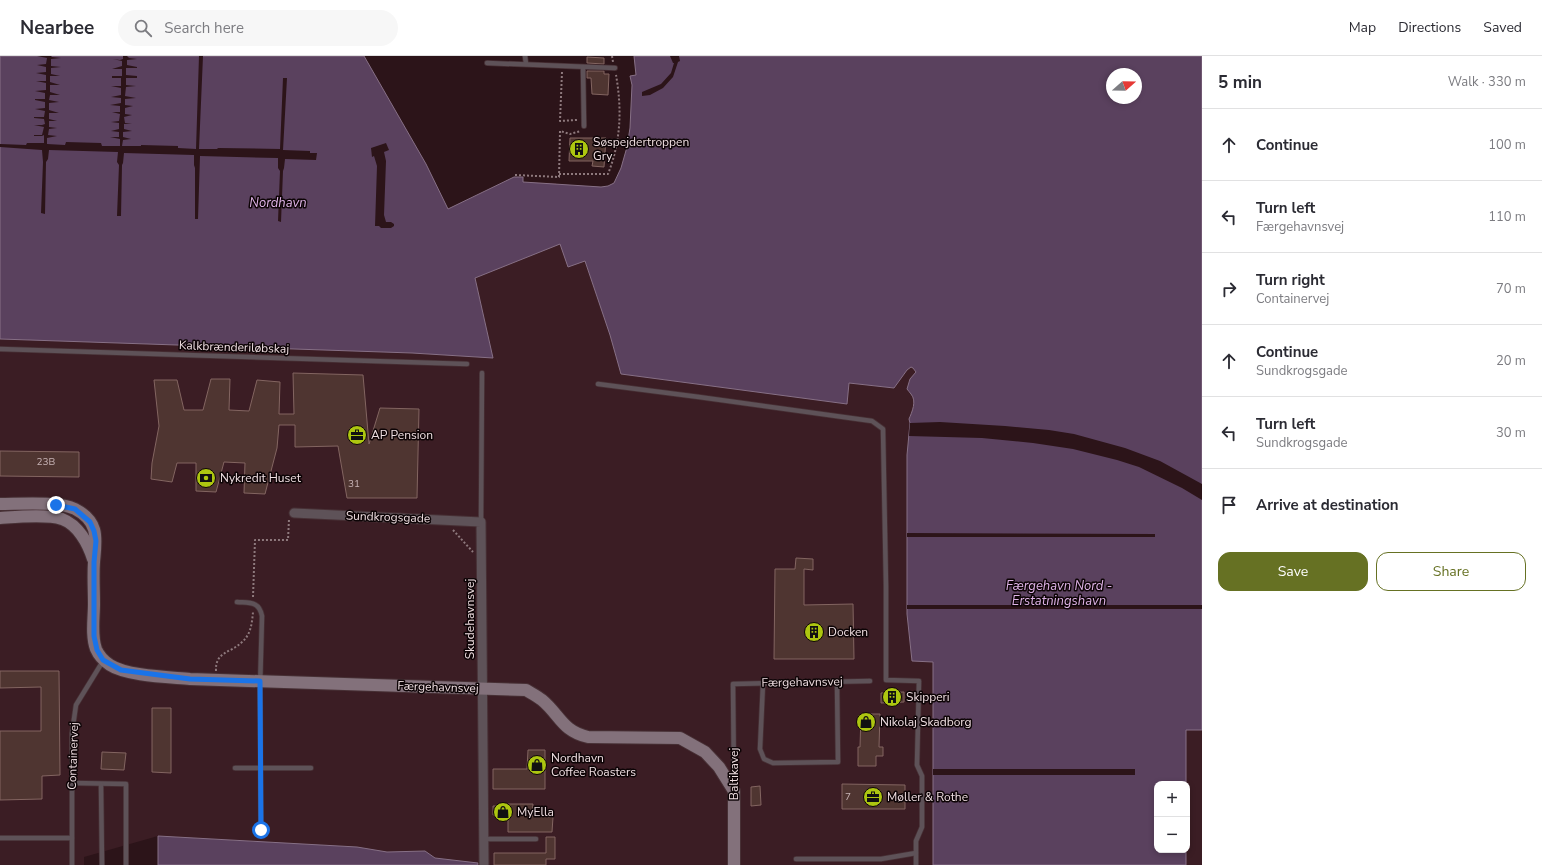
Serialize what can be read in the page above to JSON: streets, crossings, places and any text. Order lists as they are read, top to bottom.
{
  "streets": {
    "street": [
      "Sundkrogsgade",
      "Skudehavnsvej",
      "Færgehavnsvej",
      "Baltikavej"
    ],
    "lane": ["Kalkbrænderiløbskaj", "Containervej"]
  },
  "crossings": [
    ["Sundkrogsgade", "Skudehavnsvej"],
    ["Skudehavnsvej", "Færgehavnsvej"],
    ["Færgehavnsvej", "Containervej"],
    ["Færgehavnsvej", "Baltikavej"]
  ],
  "water": ["Nordhavn", "Færgehavn Nord - Erstatningshavn"],
  "places": {
    "building": ["Søspejdertroppen Gry", "Docken", "Skipperi"],
    "office": ["AP Pension", "Møller & Rothe"],
    "bank": ["Nykredit Huset"],
    "shop": ["Nikolaj Skadborg", "Nordhavn Coffee Roasters", "MyElla"]
  },
  "house_numbers": ["23B", "31", "7"],
  "north": "right",
  "page": {
    "header": "Nearbee",
    "search": "Search here",
    "nav": ["Map", "Directions", "Saved"],
    "heading": ["5 min", "Walk · 330 m"],
    "list": [
      ["Continue", "100 m"],
      ["Turn left", "Færgehavnsvej", "110 m"],
      ["Turn right", "Containervej", "70 m"],
      ["Continue", "Sundkrogsgade", "20 m"],
      ["Turn left", "Sundkrogsgade", "30 m"],
      "Arrive at destination"
    ],
    "buttons": ["Save", "Share"],
    "map_buttons": ["+", "−"]
  }
}
